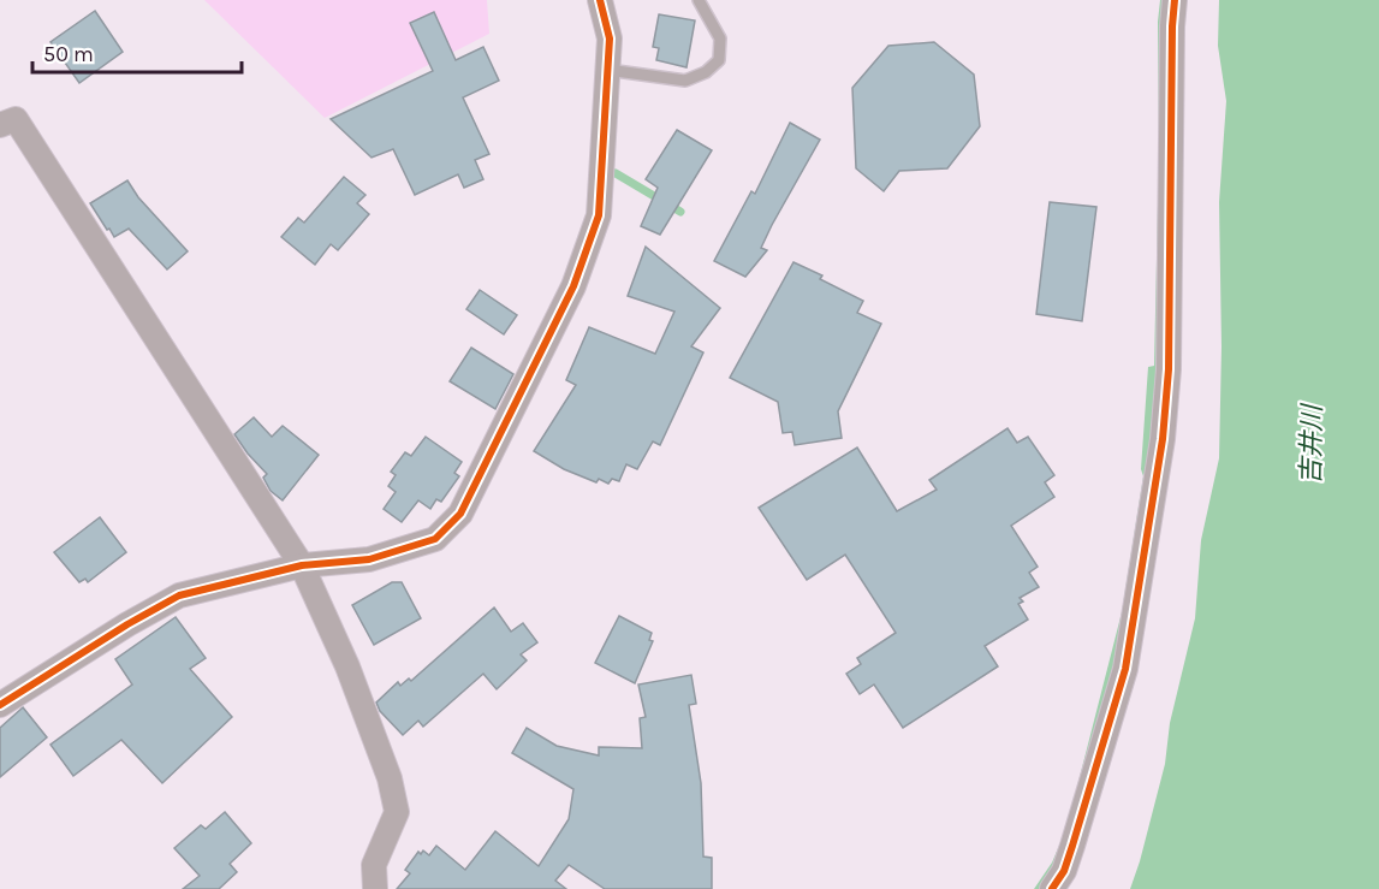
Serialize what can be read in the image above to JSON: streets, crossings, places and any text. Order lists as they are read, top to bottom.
{
  "water": ["吉井川"],
  "scale_bar": "50 m"
}
